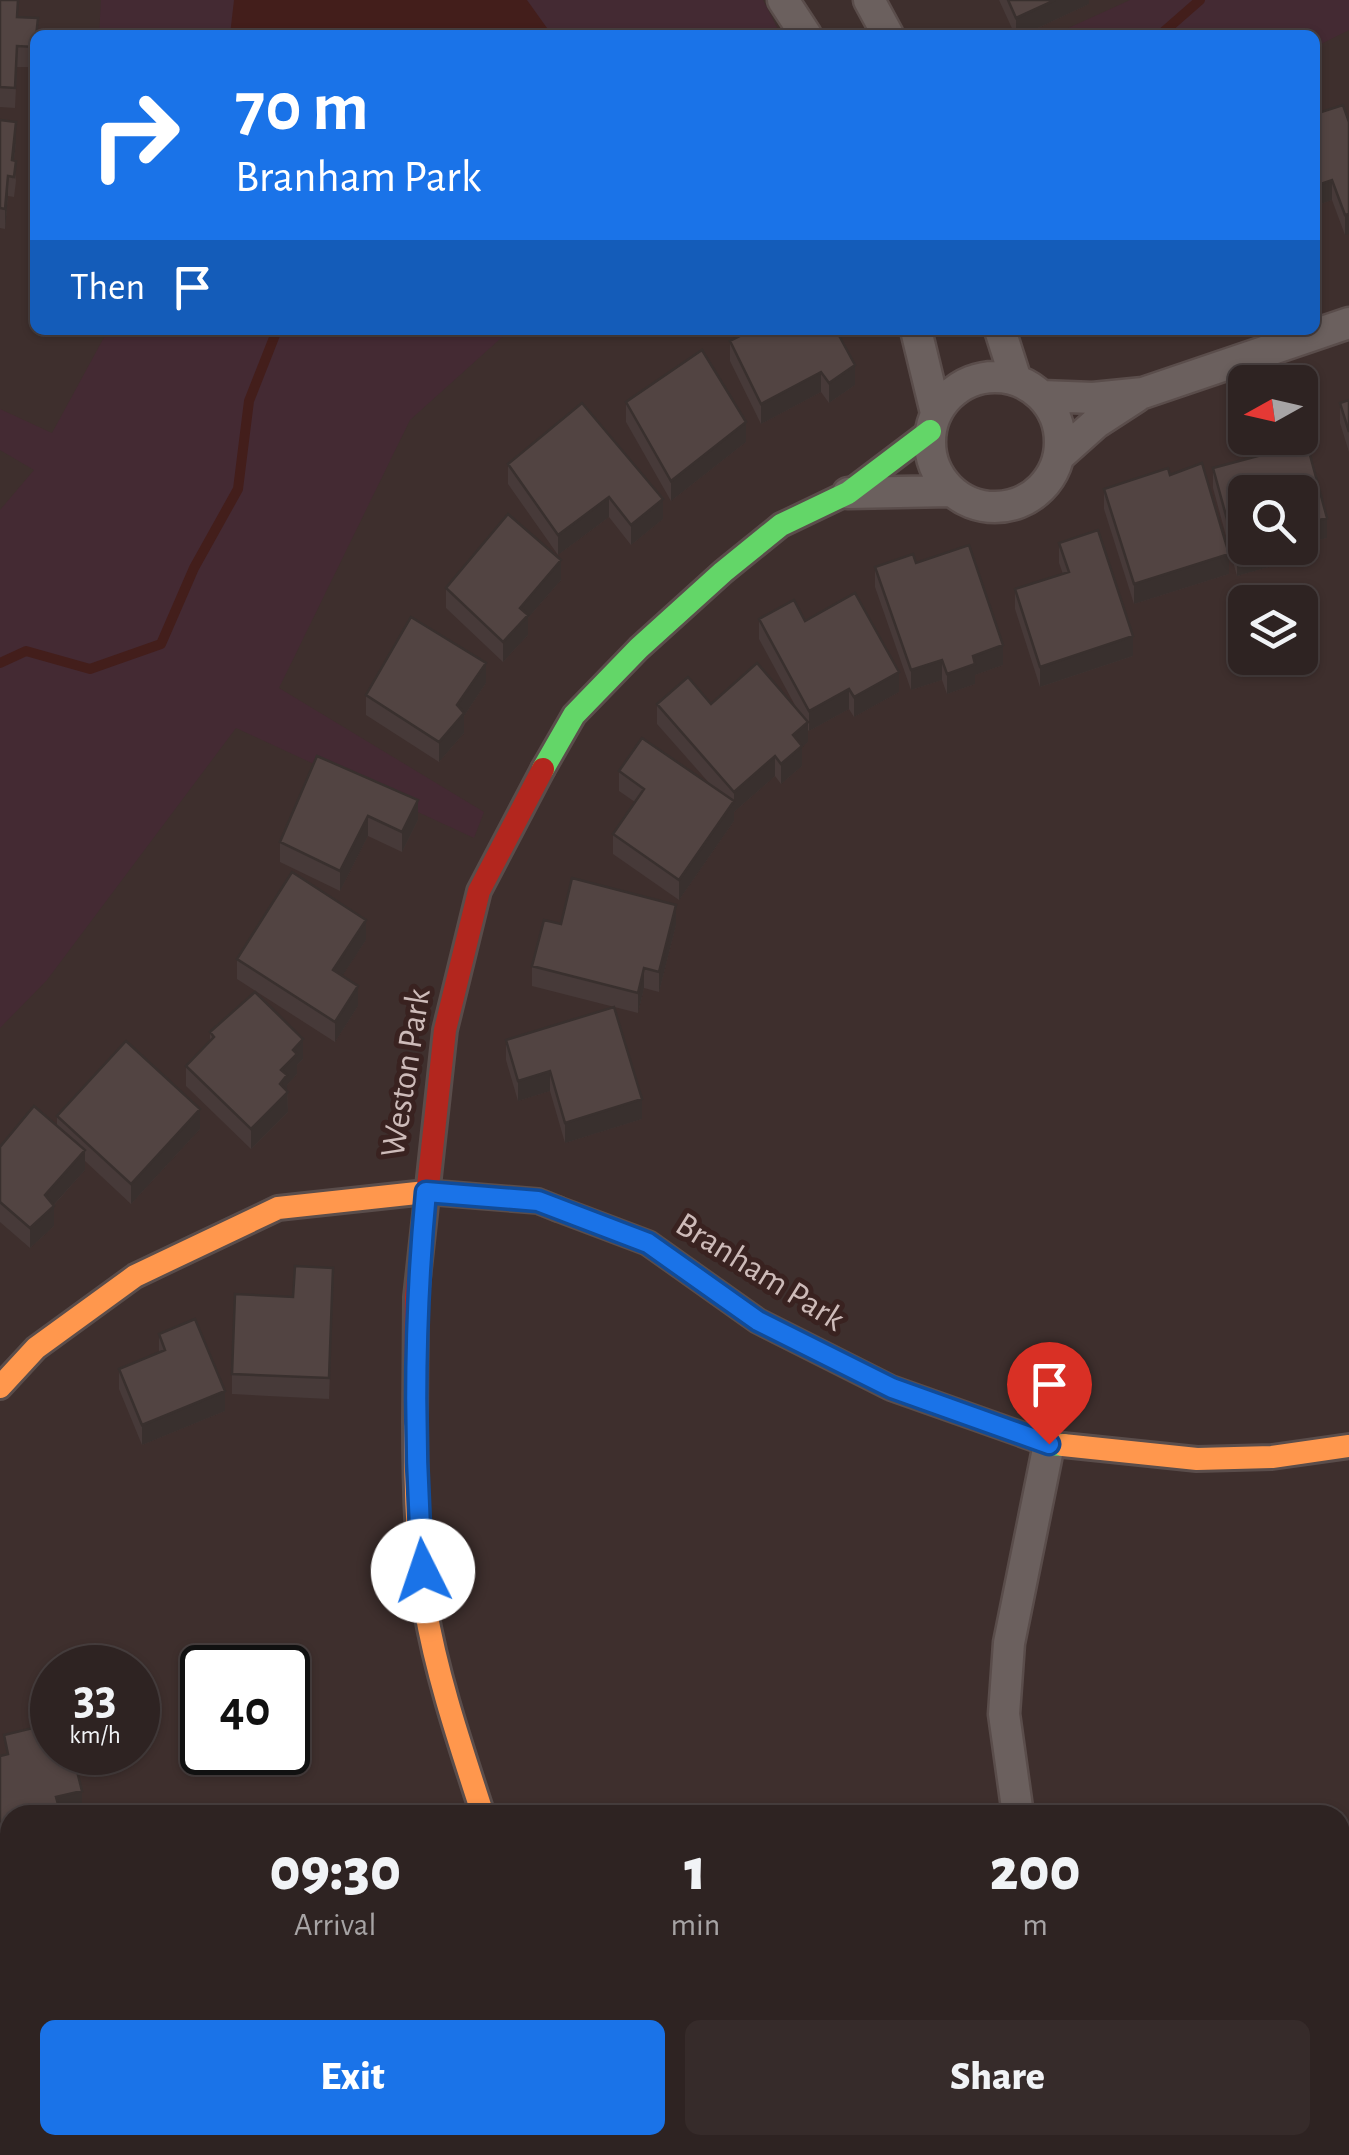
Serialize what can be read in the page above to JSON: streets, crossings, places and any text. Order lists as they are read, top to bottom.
{
  "streets": {
    "street": ["Weston Park", "Branham Park"]
  },
  "crossings": [
    ["Weston Park", "Branham Park"]
  ],
  "north": "left",
  "page": {
    "turn": ["70 m", "Branham Park"],
    "then": "Then",
    "speed": "33 km/h",
    "limit": "40",
    "eta": [
      "09:30",
      "Arrival",
      "1",
      "min",
      "200",
      "m"
    ],
    "buttons": ["Exit", "Share"]
  }
}
